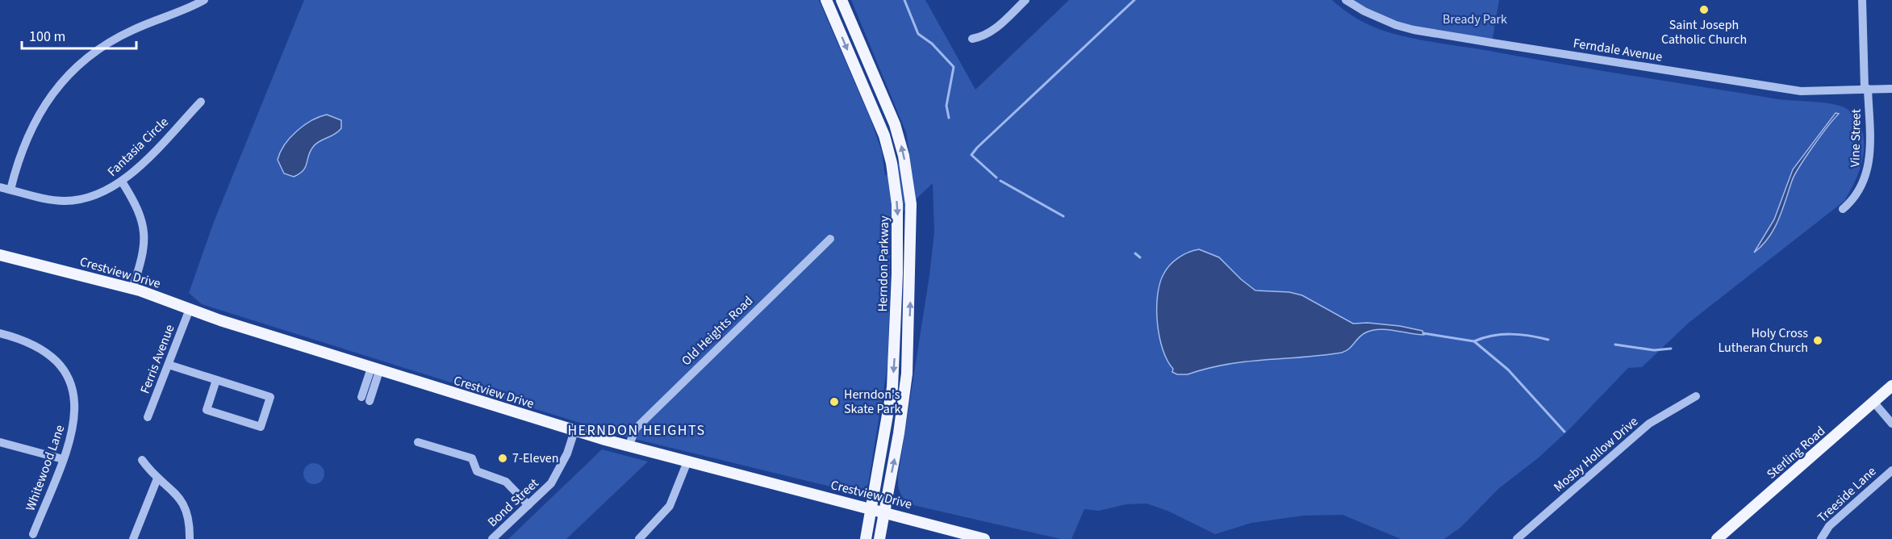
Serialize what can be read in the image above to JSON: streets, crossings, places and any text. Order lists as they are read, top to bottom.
{
  "streets": {
    "main road": ["Herndon Parkway", "Crestview Drive", "Sterling Road"],
    "street": [
      "Ferndale Avenue",
      "Vine Street",
      "Fantasia Circle",
      "Old Heights Road",
      "Ferris Avenue",
      "Mosby Hollow Drive",
      "Whitewood Lane",
      "Treeside Lane",
      "Bond Street"
    ]
  },
  "crossings": [
    ["Ferndale Avenue", "Vine Street"],
    ["Herndon Parkway", "Crestview Drive"],
    ["Crestview Drive", "Old Heights Road"],
    ["Crestview Drive", "Ferris Avenue"],
    ["Crestview Drive", "Bond Street"]
  ],
  "districts": ["HERNDON HEIGHTS"],
  "parks": ["Bready Park"],
  "places": [
    "Saint Joseph Catholic Church",
    "Holy Cross Lutheran Church",
    "Herndon's Skate Park",
    "7-Eleven"
  ],
  "scale_bar": "100 m"
}
